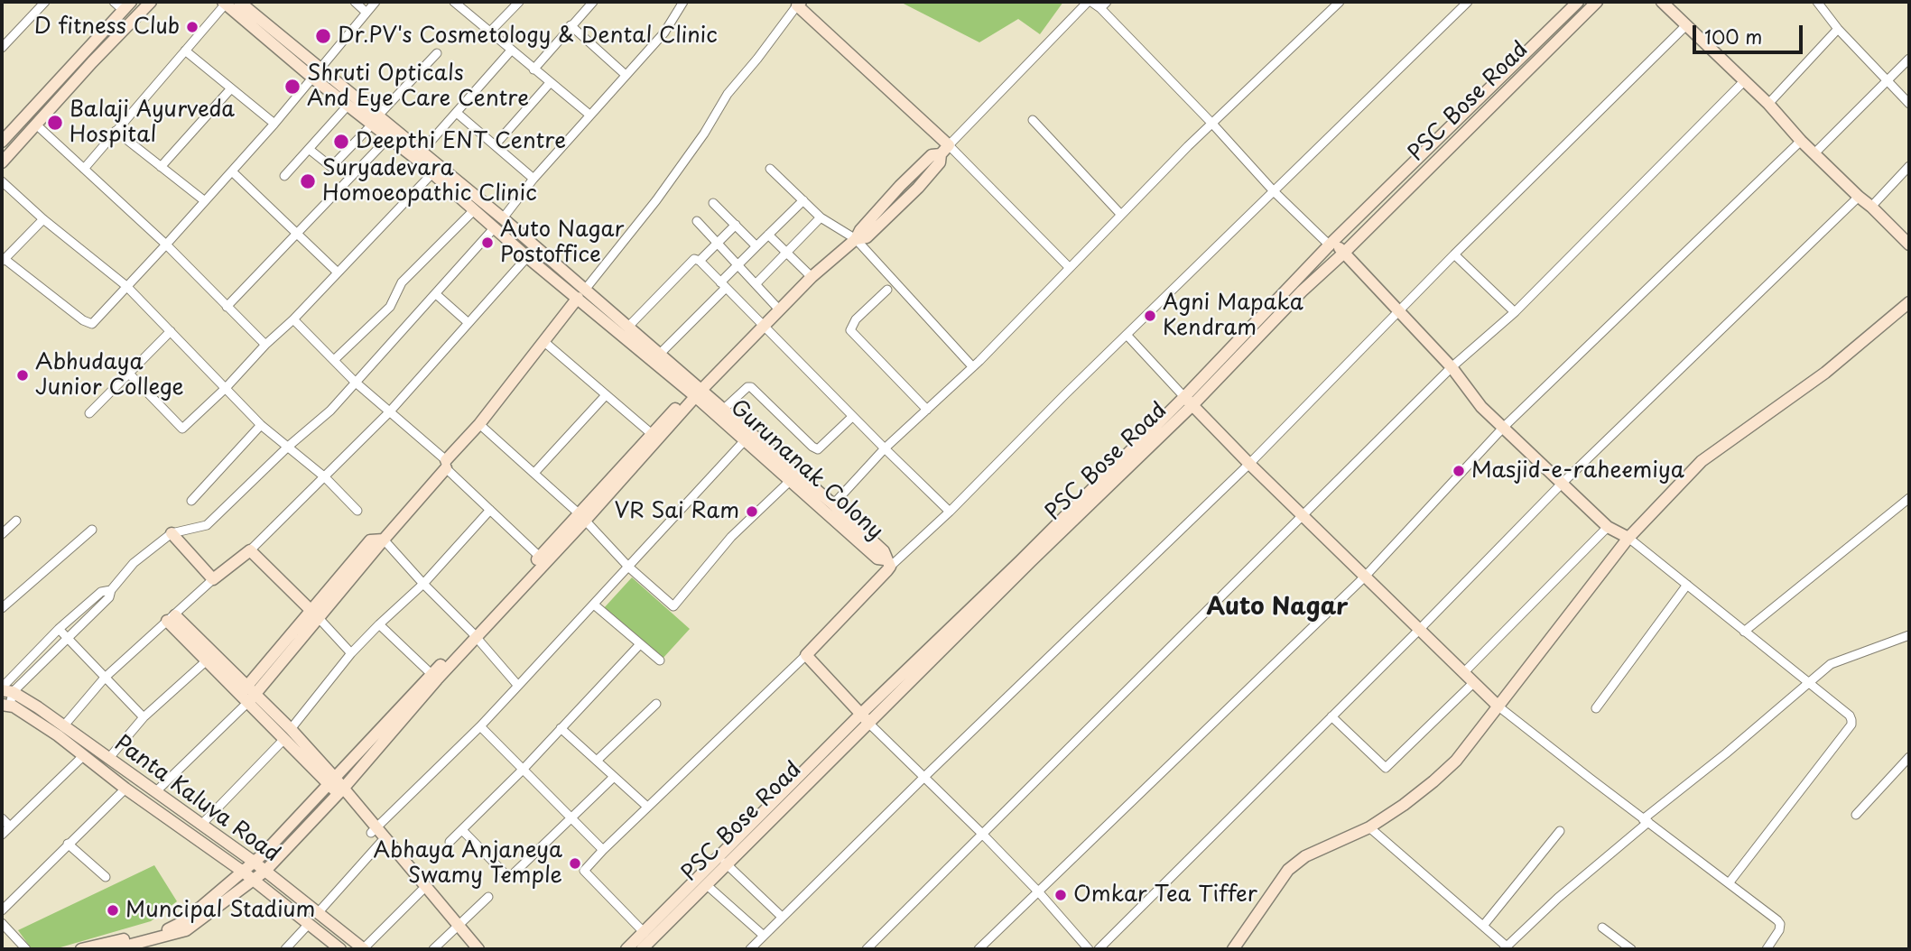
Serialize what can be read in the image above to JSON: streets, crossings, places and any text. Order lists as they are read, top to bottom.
{
  "streets": {
    "street": ["PSC Bose Road", "Gurunanak Colony", "Panta Kaluva Road"]
  },
  "districts": ["Auto Nagar"],
  "places": [
    "D fitness Club",
    "Dr.PV's Cosmetology & Dental Clinic",
    "Shruti Opticals And Eye Care Centre",
    "Balaji Ayurveda Hospital",
    "Deepthi ENT Centre",
    "Suryadevara Homoeopathic Clinic",
    "Auto Nagar Postoffice",
    "Agni Mapaka Kendram",
    "Abhudaya Junior College",
    "Masjid-e-raheemiya",
    "VR Sai Ram",
    "Abhaya Anjaneya Swamy Temple",
    "Omkar Tea Tiffer",
    "Muncipal Stadium"
  ],
  "scale_bar": "100 m"
}
